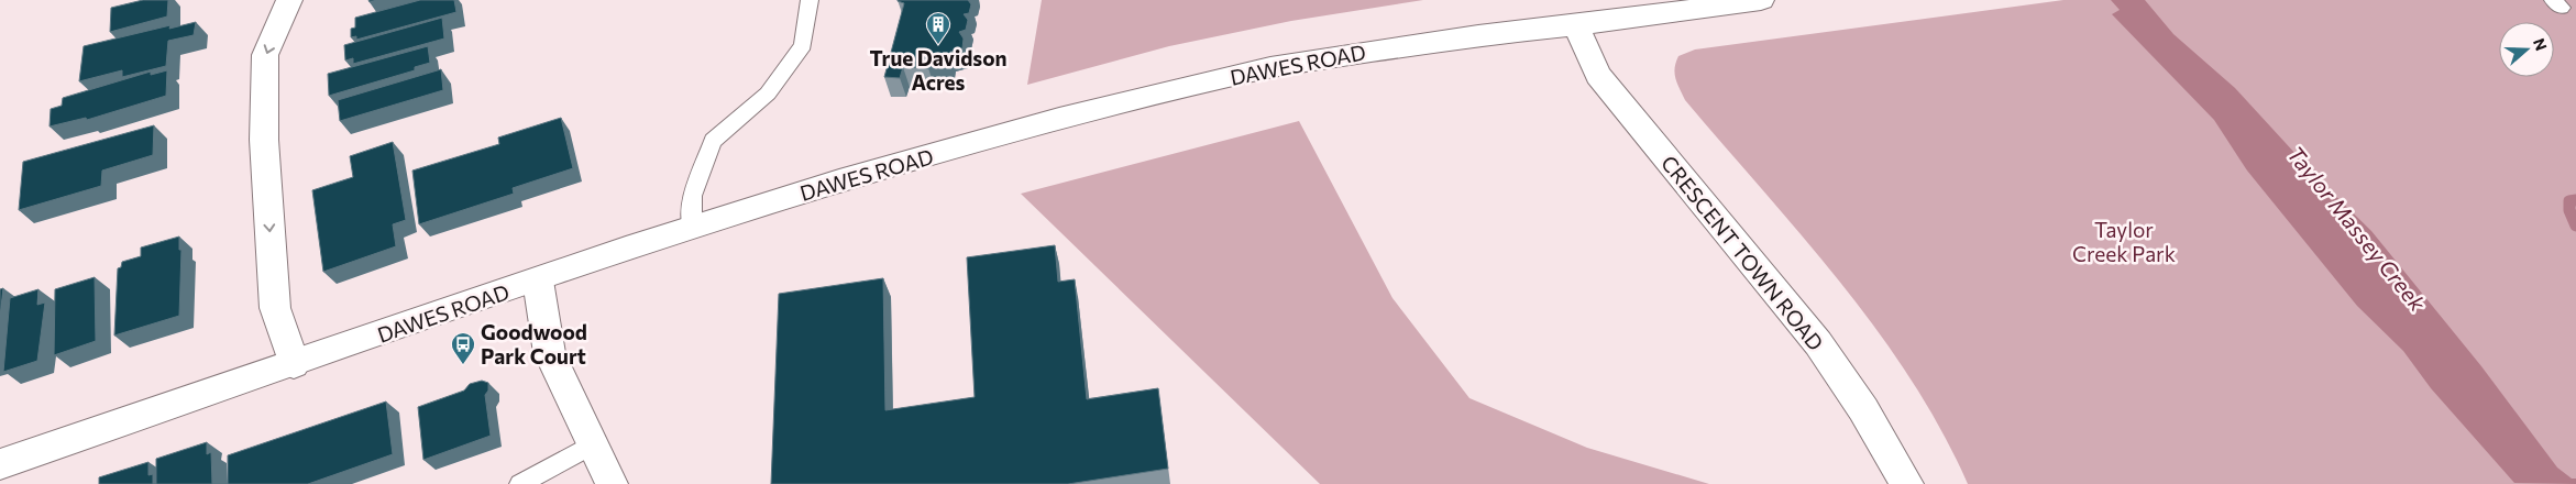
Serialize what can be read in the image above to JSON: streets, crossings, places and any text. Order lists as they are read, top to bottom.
{
  "streets": {
    "street": ["DAWES ROAD", "CRESCENT TOWN ROAD"]
  },
  "crossings": [
    ["DAWES ROAD", "CRESCENT TOWN ROAD"]
  ],
  "water": ["Taylor Massey Creek"],
  "parks": ["Taylor Creek Park"],
  "places": {
    "building": ["True Davidson Acres"],
    "bus stop": ["Goodwood Park Court"]
  },
  "north": "right"
}
